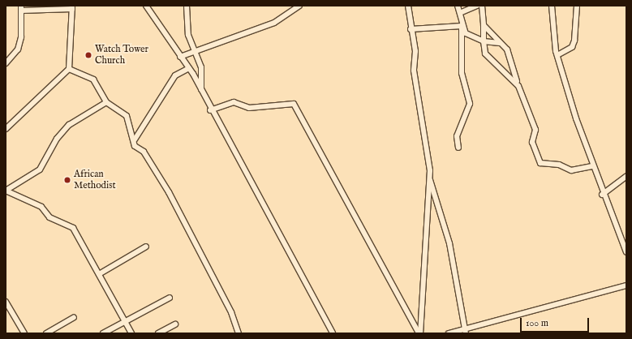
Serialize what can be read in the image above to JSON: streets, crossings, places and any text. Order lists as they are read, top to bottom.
{
  "places": ["Watch Tower Church", "African Methodist"],
  "scale_bar": "100 m"
}
